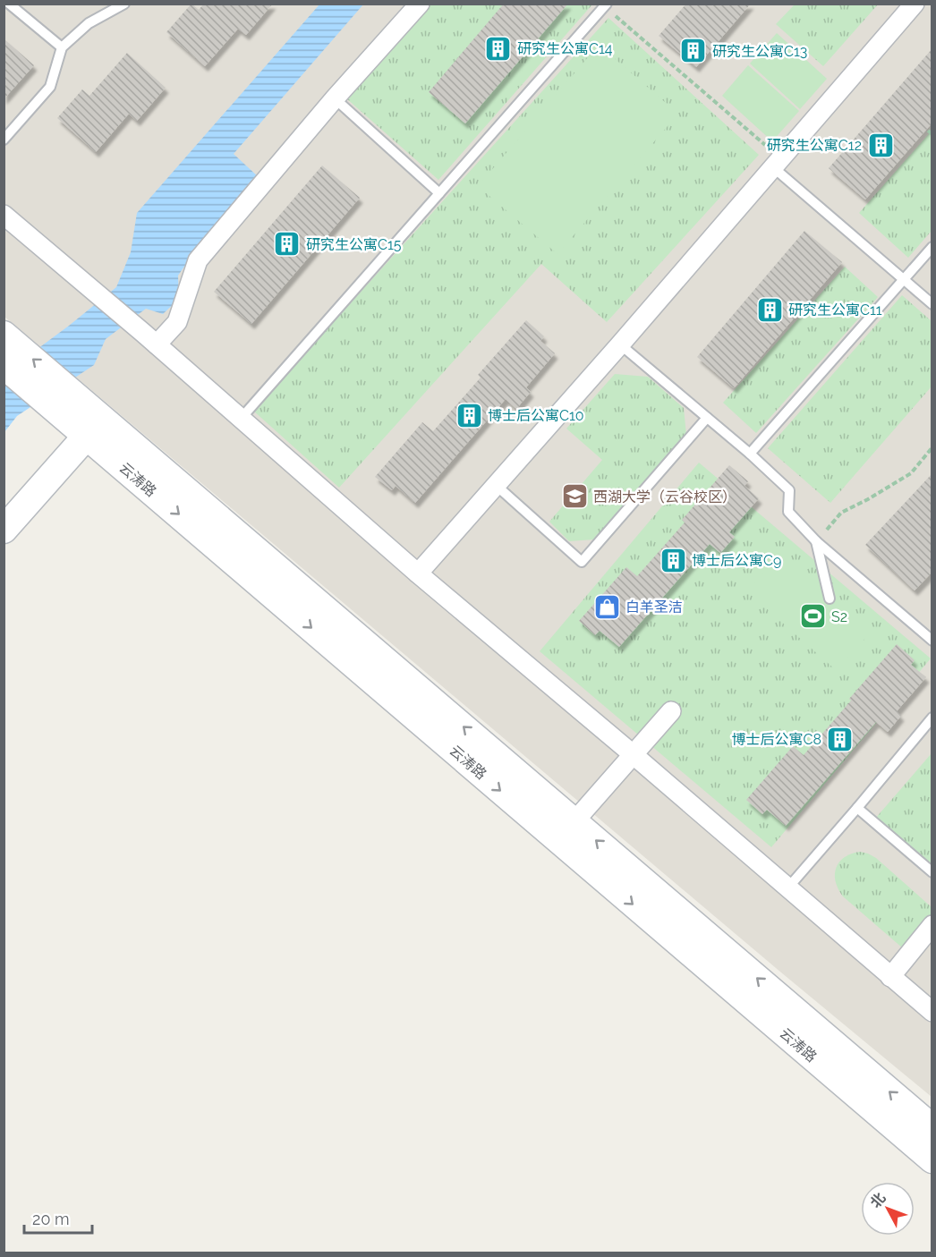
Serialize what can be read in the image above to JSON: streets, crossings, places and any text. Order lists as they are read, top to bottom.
{
  "streets": {
    "street": ["云涛路"]
  },
  "places": {
    "building": [
      "研究生公寓C14",
      "研究生公寓C13",
      "研究生公寓C12",
      "研究生公寓C15",
      "研究生公寓C11",
      "博士后公寓C10",
      "博士后公寓C9",
      "博士后公寓C8"
    ],
    "school or university": ["西湖大学（云谷校区）"],
    "shop": ["白羊圣洁"],
    "sports": ["S2"]
  },
  "scale_bar": "20 m",
  "north": "top left"
}
